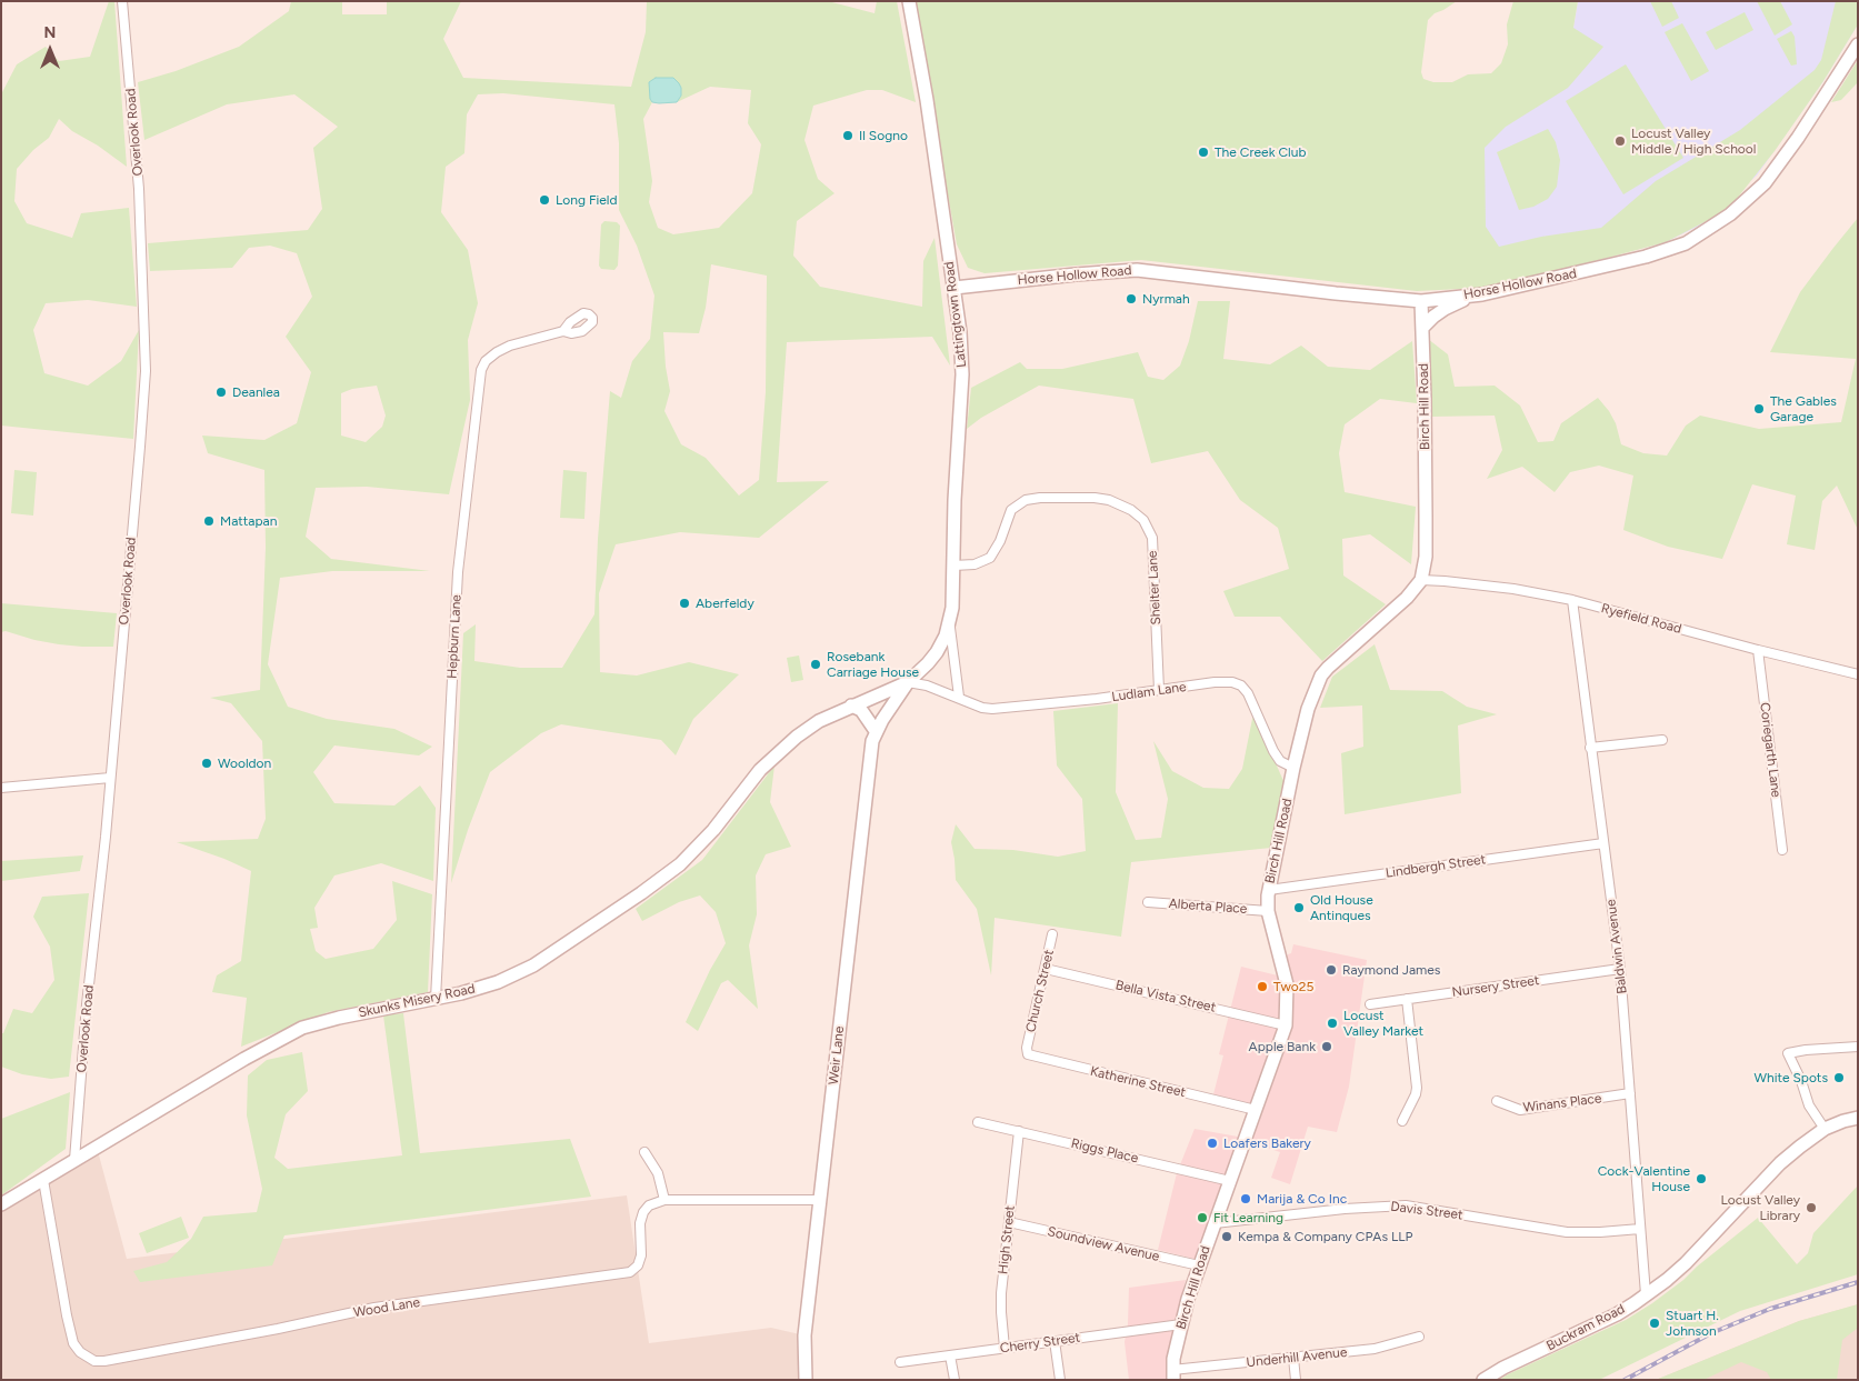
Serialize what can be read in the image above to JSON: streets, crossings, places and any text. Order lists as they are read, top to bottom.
{
  "streets": {
    "main road": [
      "Horse Hollow Road",
      "Lattingtown Road",
      "Birch Hill Road",
      "Skunks Misery Road",
      "Weir Lane",
      "Buckram Road"
    ],
    "street": [
      "Overlook Road",
      "Shelter Lane",
      "Ryefield Road",
      "Hepburn Lane",
      "Ludlam Lane",
      "Coriegarth Lane",
      "Lindbergh Street",
      "Alberta Place",
      "Baldwin Avenue",
      "Nursery Street",
      "Church Street",
      "Bella Vista Street",
      "Katherine Street",
      "Winans Place",
      "Riggs Place",
      "Davis Street",
      "High Street",
      "Soundview Avenue",
      "Wood Lane",
      "Cherry Street",
      "Underhill Avenue"
    ]
  },
  "crossings": [
    ["Overlook Road", "Skunks Misery Road"],
    ["Horse Hollow Road", "Lattingtown Road"],
    ["Horse Hollow Road", "Birch Hill Road"],
    ["Lattingtown Road", "Shelter Lane"],
    ["Lattingtown Road", "Ludlam Lane"],
    ["Lattingtown Road", "Skunks Misery Road"],
    ["Lattingtown Road", "Weir Lane"],
    ["Birch Hill Road", "Ryefield Road"],
    ["Birch Hill Road", "Ludlam Lane"],
    ["Birch Hill Road", "Lindbergh Street"],
    ["Birch Hill Road", "Alberta Place"],
    ["Birch Hill Road", "Bella Vista Street"],
    ["Birch Hill Road", "Katherine Street"],
    ["Birch Hill Road", "Riggs Place"],
    ["Birch Hill Road", "Davis Street"],
    ["Birch Hill Road", "Soundview Avenue"],
    ["Birch Hill Road", "Cherry Street"],
    ["Birch Hill Road", "Underhill Avenue"],
    ["Shelter Lane", "Ludlam Lane"],
    ["Ryefield Road", "Coriegarth Lane"],
    ["Ryefield Road", "Baldwin Avenue"],
    ["Hepburn Lane", "Skunks Misery Road"],
    ["Ludlam Lane", "Skunks Misery Road"],
    ["Ludlam Lane", "Weir Lane"],
    ["Lindbergh Street", "Baldwin Avenue"],
    ["Baldwin Avenue", "Nursery Street"],
    ["Baldwin Avenue", "Winans Place"],
    ["Baldwin Avenue", "Davis Street"],
    ["Baldwin Avenue", "Buckram Road"],
    ["Church Street", "Bella Vista Street"],
    ["Church Street", "Katherine Street"],
    ["Skunks Misery Road", "Weir Lane"],
    ["Skunks Misery Road", "Wood Lane"],
    ["Riggs Place", "High Street"],
    ["High Street", "Soundview Avenue"],
    ["High Street", "Cherry Street"]
  ],
  "places": [
    "Il Sogno",
    "Locust Valley Middle / High School",
    "The Creek Club",
    "Long Field",
    "Nyrmah",
    "Deanlea",
    "The Gables Garage",
    "Mattapan",
    "Aberfeldy",
    "Rosebank Carriage House",
    "Wooldon",
    "Old House Antinques",
    "Raymond James",
    "Two25",
    "Locust Valley Market",
    "Apple Bank",
    "White Spots",
    "Loafers Bakery",
    "Cock-Valentine House",
    "Marija & Co Inc",
    "Locust Valley Library",
    "Fit Learning",
    "Kempa & Company CPAs LLP",
    "Stuart H. Johnson"
  ],
  "north": "top"
}
